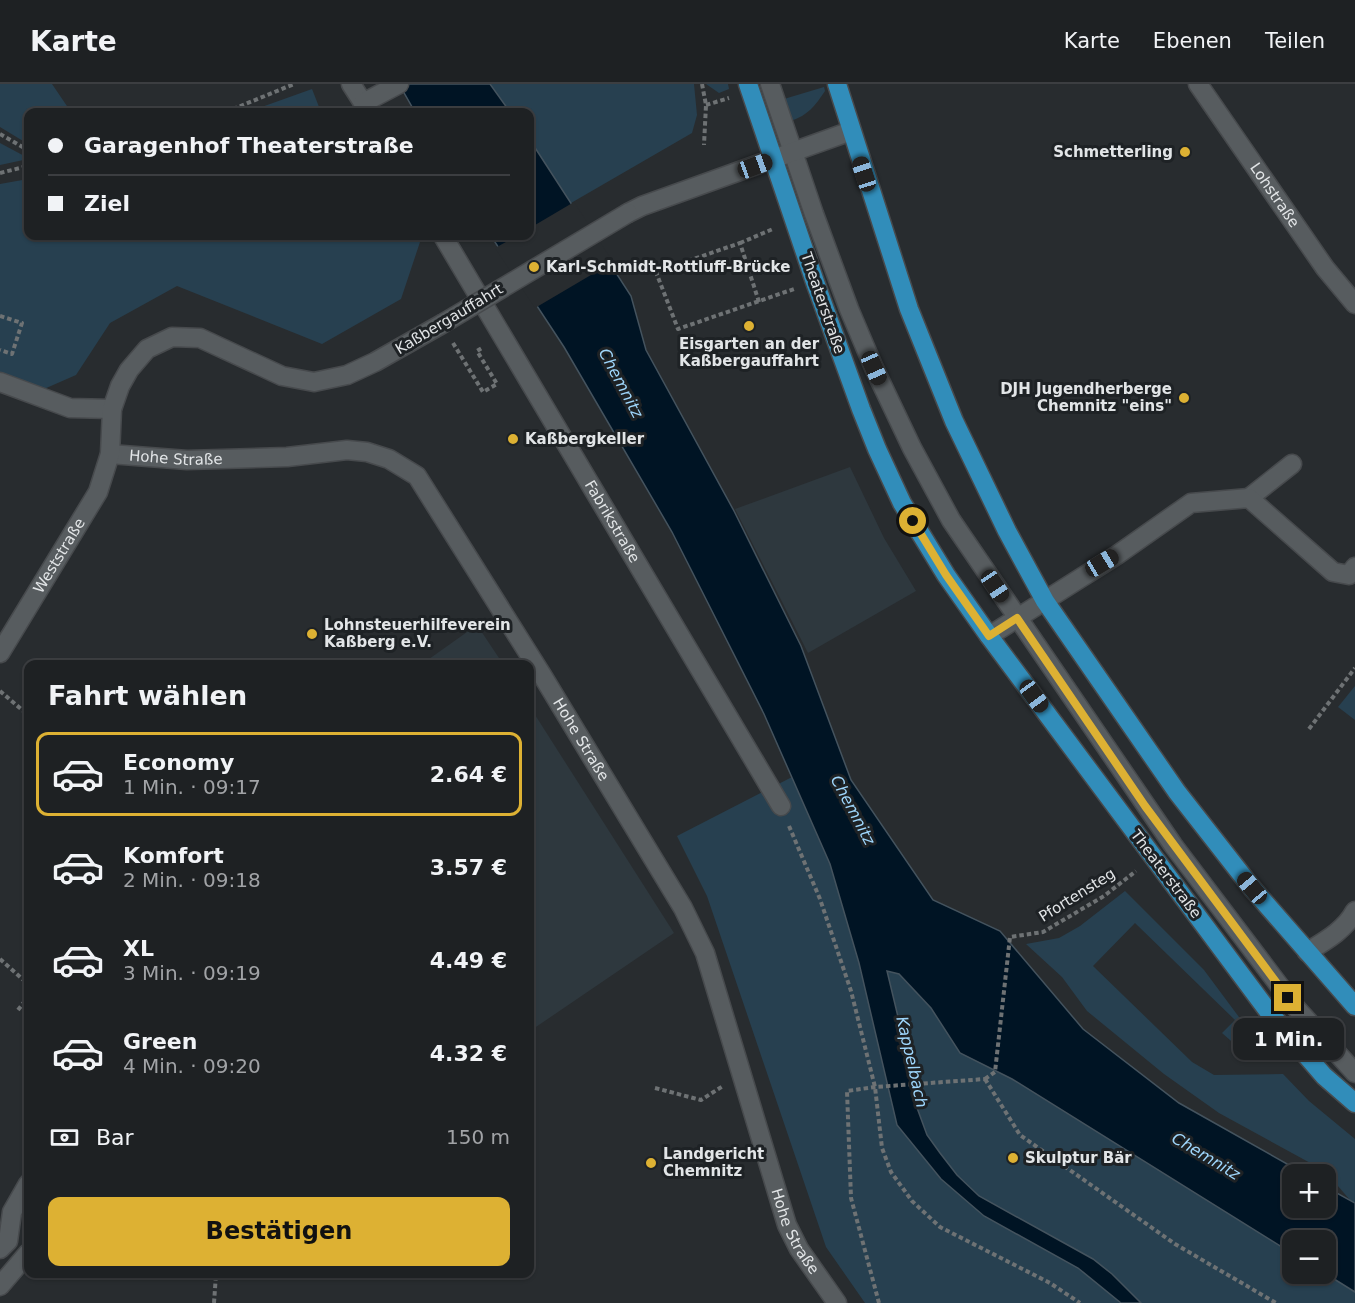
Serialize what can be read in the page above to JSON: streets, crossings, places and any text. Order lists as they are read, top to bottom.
{
  "streets": {
    "main road": ["Theaterstraße"],
    "street": [
      "Lohstraße",
      "Kaßbergauffahrt",
      "Hohe Straße",
      "Fabrikstraße",
      "Weststraße"
    ],
    "path": ["Pfortensteg"]
  },
  "crossings": [
    ["Theaterstraße", "Kaßbergauffahrt"],
    ["Theaterstraße", "Pfortensteg"],
    ["Kaßbergauffahrt", "Hohe Straße"],
    ["Kaßbergauffahrt", "Weststraße"],
    ["Hohe Straße", "Weststraße"]
  ],
  "water": ["Chemnitz", "Kappelbach"],
  "places": [
    "Schmetterling",
    "Karl-Schmidt-Rottluff-Brücke",
    "Eisgarten an der Kaßbergauffahrt",
    "DJH Jugendherberge Chemnitz \"eins\"",
    "Kaßbergkeller",
    "Lohnsteuerhilfeverein Kaßberg e.V.",
    "Skulptur Bär",
    "Landgericht Chemnitz"
  ],
  "page": {
    "header": "Karte",
    "nav": ["Karte", "Ebenen", "Teilen"],
    "banner": ["Garagenhof Theaterstraße", "Ziel"],
    "heading": "Fahrt wählen",
    "list": [
      {
        "name": "Economy",
        "note": "1 Min. · 09:17",
        "value": "2.64 €"
      },
      {
        "name": "Komfort",
        "note": "2 Min. · 09:18",
        "value": "3.57 €"
      },
      {
        "name": "XL",
        "note": "3 Min. · 09:19",
        "value": "4.49 €"
      },
      {
        "name": "Green",
        "note": "4 Min. · 09:20",
        "value": "4.32 €"
      }
    ],
    "bubble": "1 Min.",
    "pay": ["Bar", "150 m"],
    "map_buttons": ["+", "−"],
    "buttons": "Bestätigen"
  }
}
